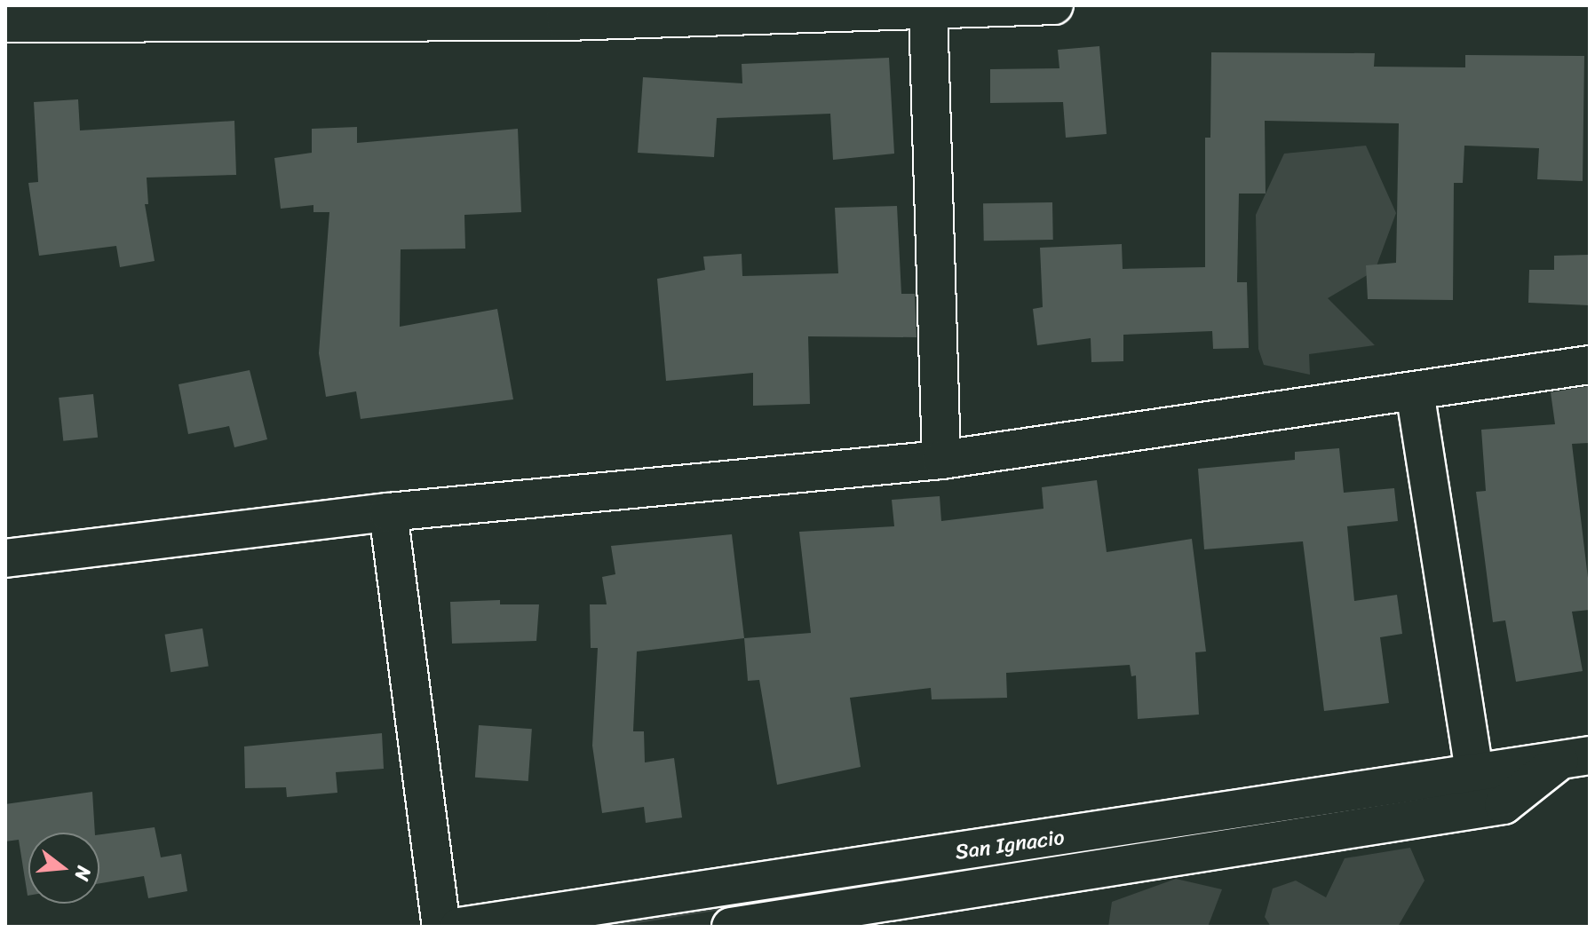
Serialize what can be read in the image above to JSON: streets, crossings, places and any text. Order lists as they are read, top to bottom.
{
  "streets": {
    "street": ["San Ignacio"]
  },
  "north": "right"
}
